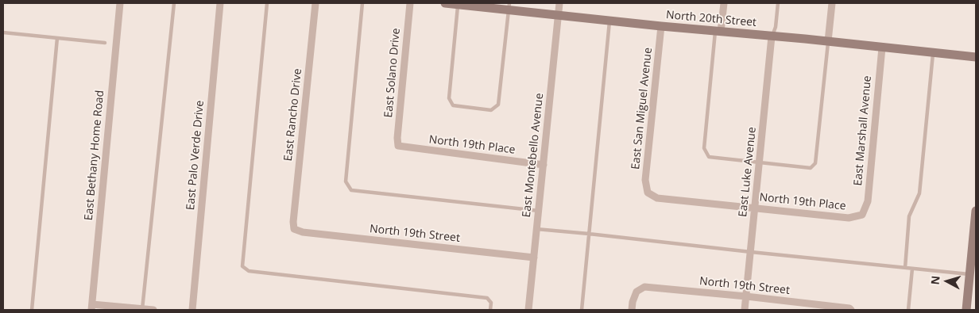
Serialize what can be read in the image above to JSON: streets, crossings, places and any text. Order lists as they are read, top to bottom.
{
  "streets": {
    "street": [
      "North 20th Street",
      "East Solano Drive",
      "East San Miguel Avenue",
      "East Rancho Drive",
      "East Marshall Avenue",
      "North 19th Place",
      "East Bethany Home Road",
      "East Palo Verde Drive",
      "East Montebello Avenue",
      "East Luke Avenue",
      "North 19th Street"
    ]
  },
  "crossings": [
    ["North 20th Street", "East San Miguel Avenue"],
    ["North 20th Street", "East Marshall Avenue"],
    ["North 20th Street", "East Montebello Avenue"],
    ["North 20th Street", "East Luke Avenue"],
    ["East Solano Drive", "North 19th Place"],
    ["East San Miguel Avenue", "North 19th Place"],
    ["East Rancho Drive", "North 19th Street"],
    ["East Marshall Avenue", "North 19th Place"],
    ["North 19th Place", "East Montebello Avenue"],
    ["North 19th Place", "East Luke Avenue"],
    ["East Montebello Avenue", "North 19th Street"],
    ["East Luke Avenue", "North 19th Street"]
  ],
  "north": "left"
}
